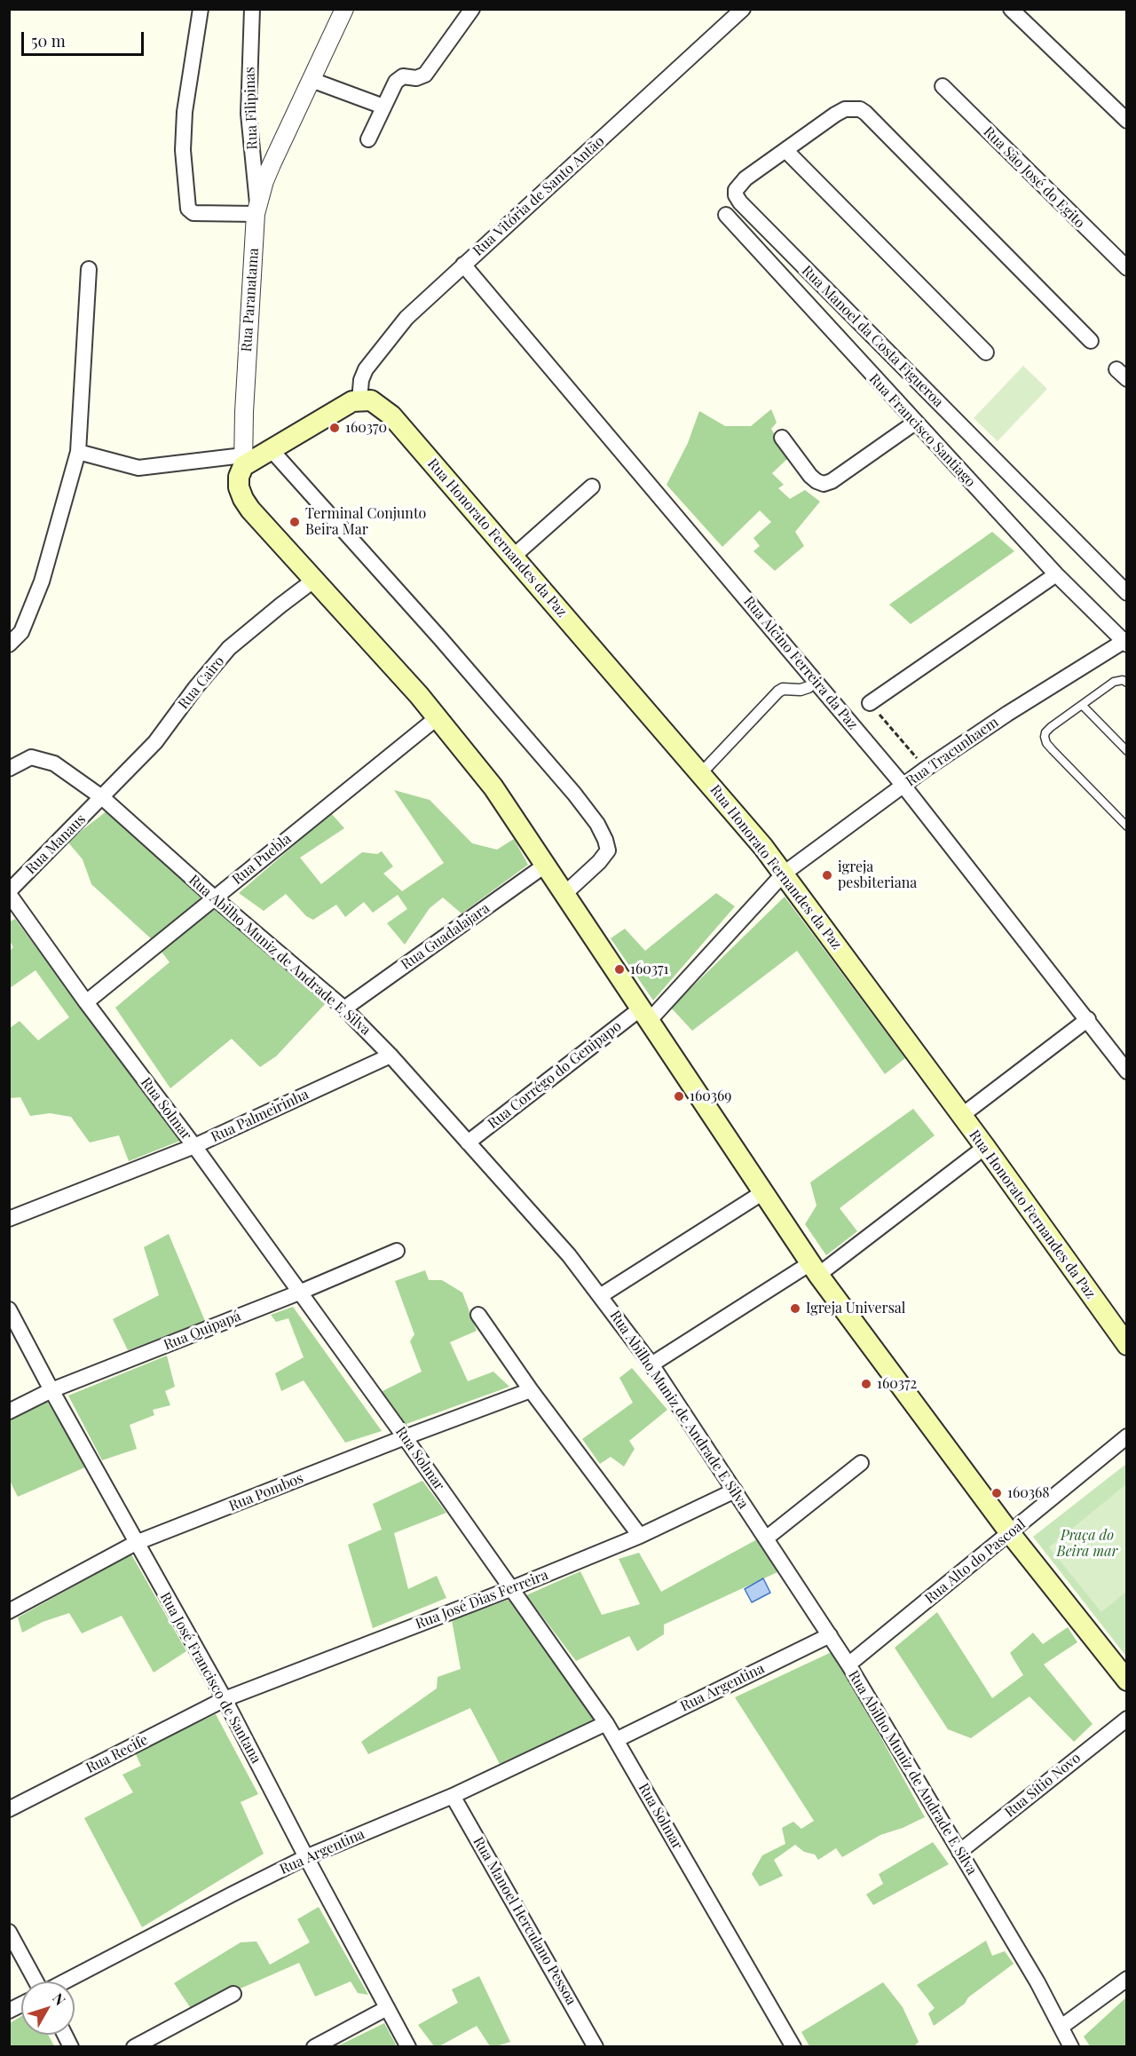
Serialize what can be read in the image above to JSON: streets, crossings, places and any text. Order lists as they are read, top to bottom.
{
  "streets": {
    "main road": ["Rua Paranatama", "Rua Honorato Fernandes da Paz"],
    "street": [
      "Rua Filipinas",
      "Rua São José do Egito",
      "Rua Vitória de Santo Antão",
      "Rua Manoel da Costa Figueroa",
      "Rua Francisco Santiago",
      "Rua Alcino Ferreira da Paz",
      "Rua Cairo",
      "Rua Tracunhaem",
      "Rua Manaus",
      "Rua Puebla",
      "Rua Guadalajara",
      "Rua Abilho Muniz de Andrade E Silva",
      "Rua Corrégo do Genipapo",
      "Rua Solmar",
      "Rua Palmeirinha",
      "Rua Quipapá",
      "Rua Pombos",
      "Rua Alto do Pascoal",
      "Rua José Dias Ferreira",
      "Rua José Francisco de Santana",
      "Rua Argentina",
      "Rua Recife",
      "Rua Sítio Novo",
      "Rua Manoel Herculano Pessoa"
    ]
  },
  "crossings": [
    ["Rua Filipinas", "Rua Paranatama"],
    ["Rua Vitória de Santo Antão", "Rua Honorato Fernandes da Paz"],
    ["Rua Vitória de Santo Antão", "Rua Alcino Ferreira da Paz"],
    ["Rua Paranatama", "Rua Cairo"],
    ["Rua Paranatama", "Rua Puebla"],
    ["Rua Paranatama", "Rua Guadalajara"],
    ["Rua Paranatama", "Rua Corrégo do Genipapo"],
    ["Rua Paranatama", "Rua Alto do Pascoal"],
    ["Rua Francisco Santiago", "Rua Tracunhaem"],
    ["Rua Honorato Fernandes da Paz", "Rua Tracunhaem"],
    ["Rua Honorato Fernandes da Paz", "Rua Corrégo do Genipapo"],
    ["Rua Alcino Ferreira da Paz", "Rua Tracunhaem"],
    ["Rua Cairo", "Rua Manaus"],
    ["Rua Cairo", "Rua Abilho Muniz de Andrade E Silva"],
    ["Rua Tracunhaem", "Rua Corrégo do Genipapo"],
    ["Rua Manaus", "Rua Abilho Muniz de Andrade E Silva"],
    ["Rua Manaus", "Rua Solmar"],
    ["Rua Puebla", "Rua Abilho Muniz de Andrade E Silva"],
    ["Rua Puebla", "Rua Solmar"],
    ["Rua Guadalajara", "Rua Abilho Muniz de Andrade E Silva"],
    ["Rua Abilho Muniz de Andrade E Silva", "Rua Corrégo do Genipapo"],
    ["Rua Abilho Muniz de Andrade E Silva", "Rua Palmeirinha"],
    ["Rua Abilho Muniz de Andrade E Silva", "Rua Alto do Pascoal"],
    ["Rua Abilho Muniz de Andrade E Silva", "Rua José Dias Ferreira"],
    ["Rua Abilho Muniz de Andrade E Silva", "Rua Argentina"],
    ["Rua Abilho Muniz de Andrade E Silva", "Rua Sítio Novo"],
    ["Rua Solmar", "Rua Palmeirinha"],
    ["Rua Solmar", "Rua Quipapá"],
    ["Rua Solmar", "Rua Pombos"],
    ["Rua Solmar", "Rua José Dias Ferreira"],
    ["Rua Solmar", "Rua Argentina"],
    ["Rua Quipapá", "Rua José Francisco de Santana"],
    ["Rua Pombos", "Rua José Francisco de Santana"],
    ["Rua José Dias Ferreira", "Rua José Francisco de Santana"],
    ["Rua José Dias Ferreira", "Rua Recife"],
    ["Rua José Francisco de Santana", "Rua Argentina"],
    ["Rua José Francisco de Santana", "Rua Recife"],
    ["Rua Argentina", "Rua Manoel Herculano Pessoa"]
  ],
  "parks": ["Praça do Beira mar"],
  "places": [
    "160370",
    "Terminal Conjunto Beira Mar",
    "igreja pesbiteriana",
    "160371",
    "160369",
    "Igreja Universal",
    "160372",
    "160368"
  ],
  "scale_bar": "50 m",
  "north": "top right"
}
